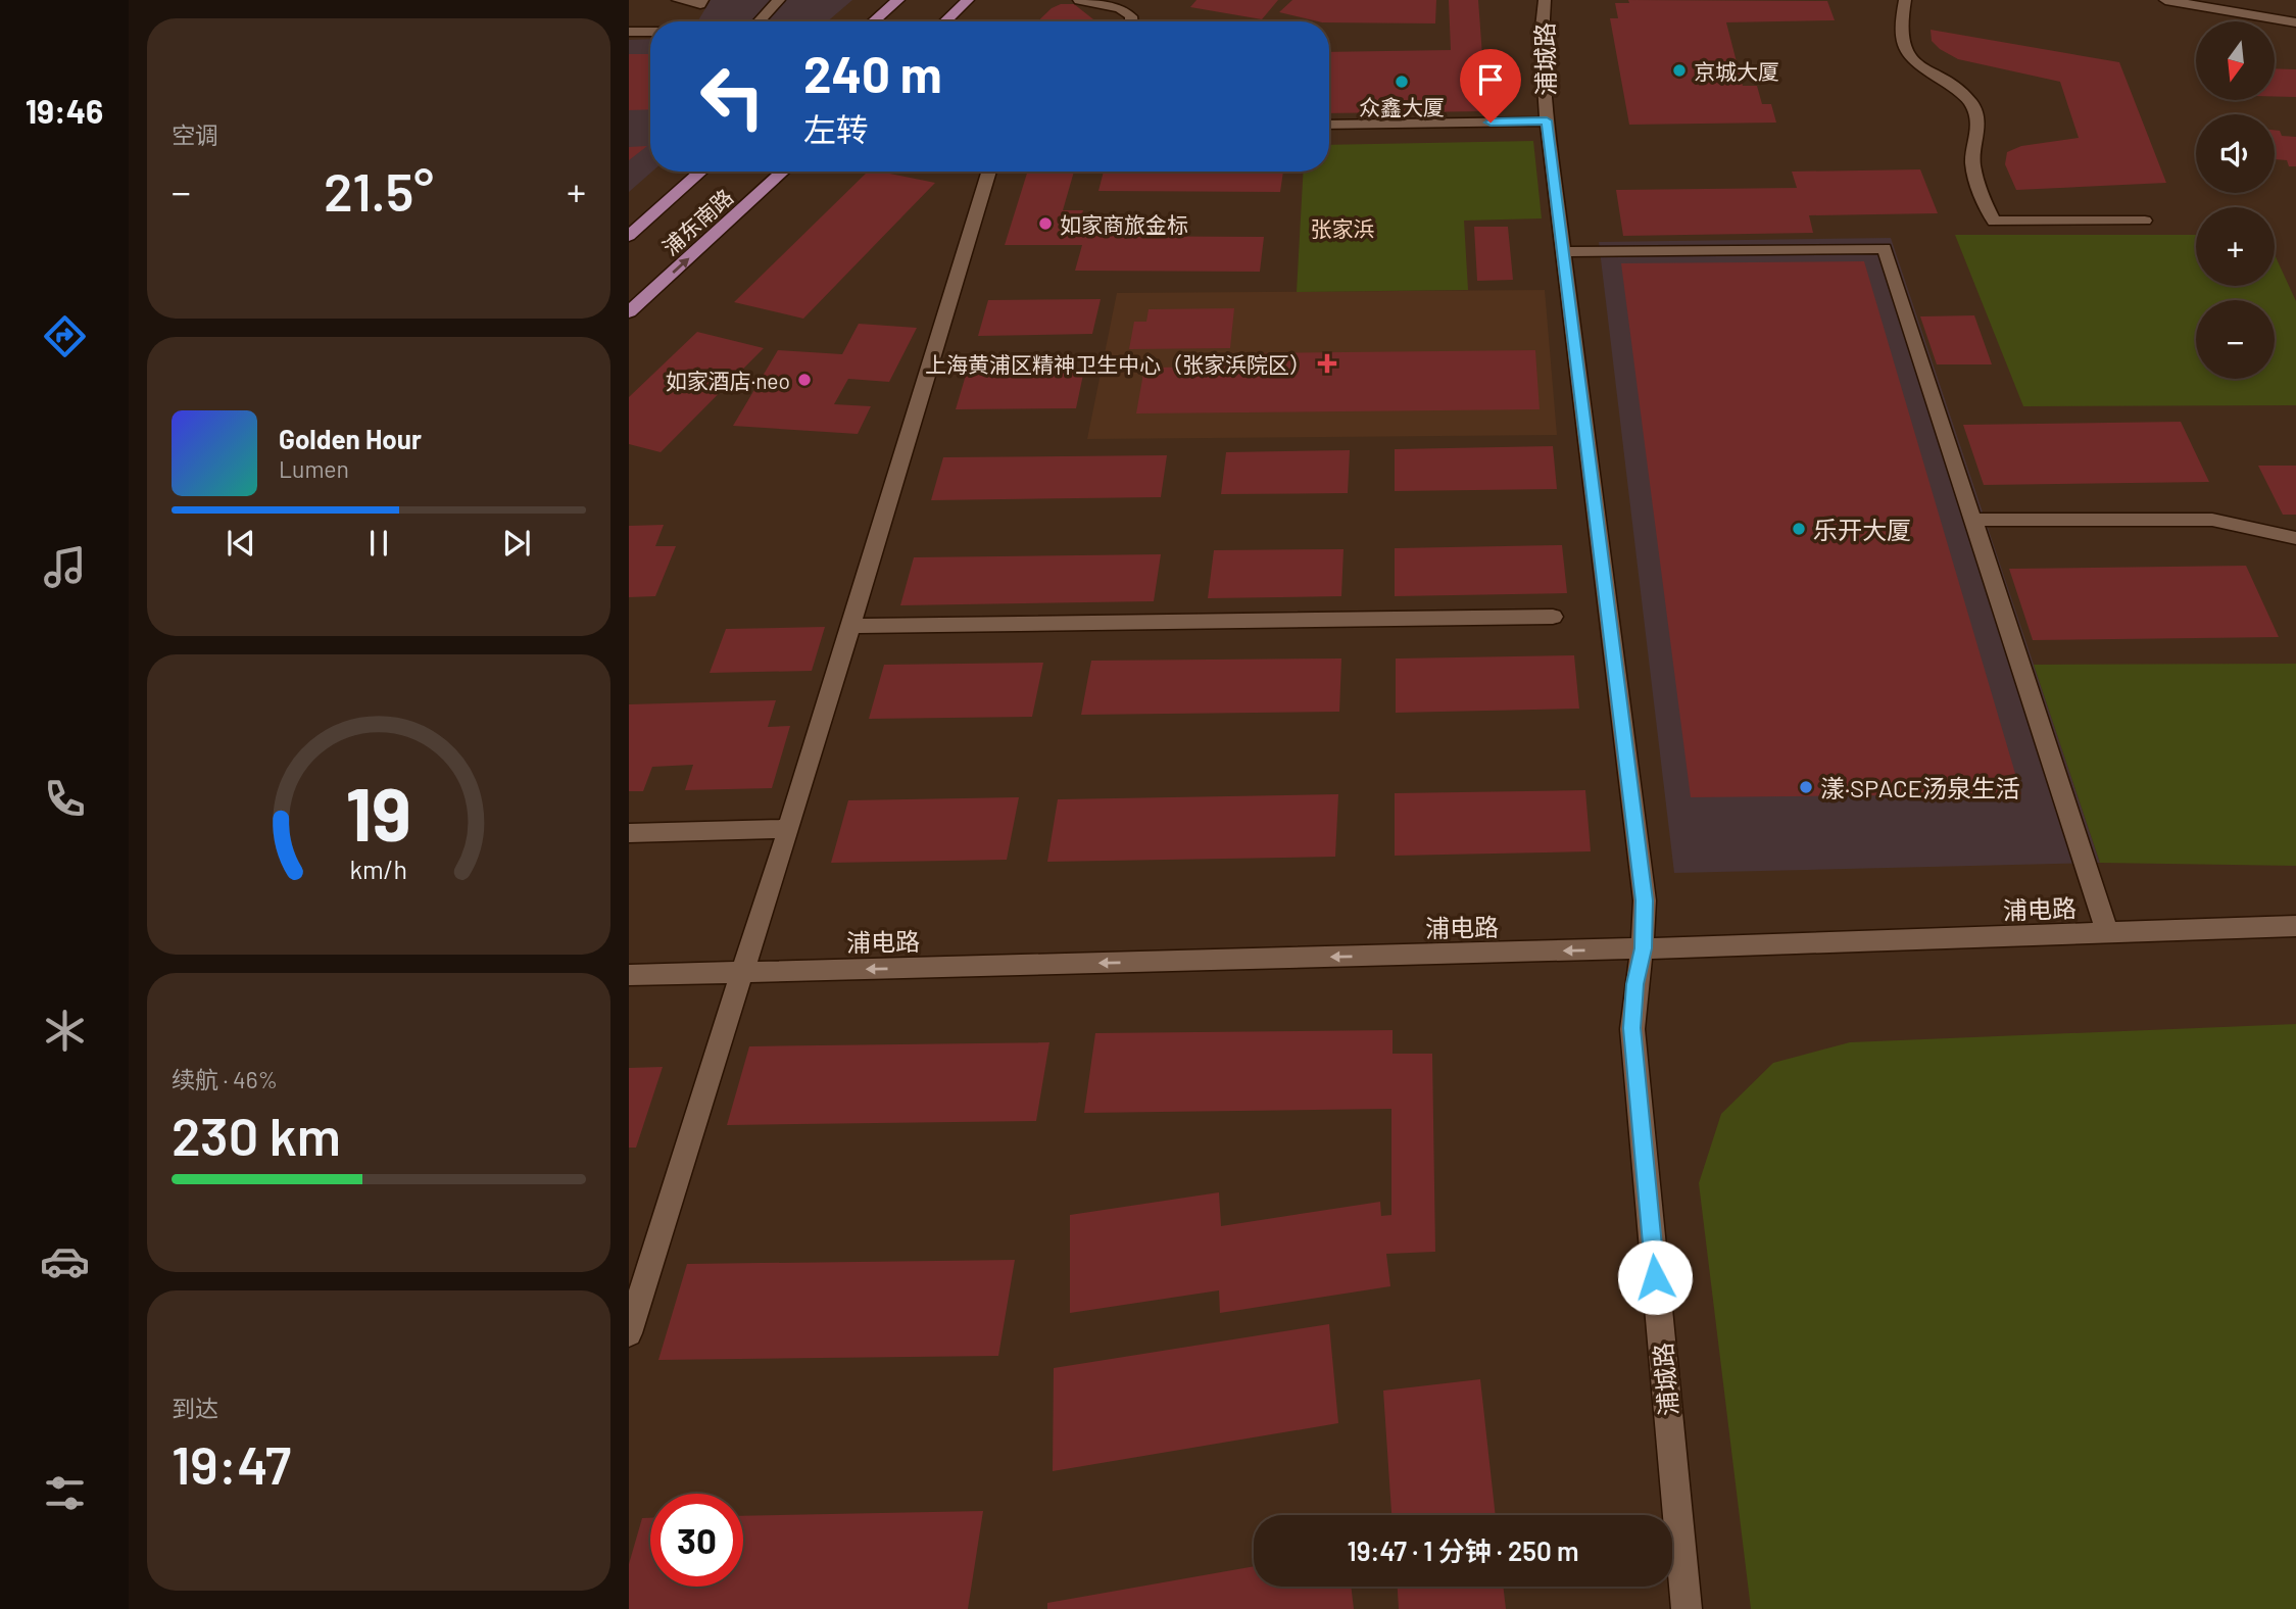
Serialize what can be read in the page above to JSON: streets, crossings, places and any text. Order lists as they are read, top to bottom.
{
  "streets": {
    "main road": ["浦东南路"],
    "street": ["浦城路", "浦电路"]
  },
  "crossings": [
    ["浦城路", "浦电路"]
  ],
  "one_way": ["浦电路"],
  "districts": ["张家浜"],
  "places": {
    "other": [
      "京城大厦",
      "众鑫大厦",
      "如家商旅金标",
      "如家酒店·neo",
      "乐开大厦",
      "漾·SPACE汤泉生活"
    ],
    "health": ["上海黄浦区精神卫生中心（张家浜院区）"]
  },
  "north": "bottom",
  "page": {
    "tabs": "19:46",
    "tile": [
      "空调",
      ["续航 · 46%", "230 km"],
      ["到达", "19:47"]
    ],
    "map_buttons": ["+", "−"],
    "turn": ["240 m", "左转"],
    "heat": ["−", "21.5°", "+"],
    "song": ["Golden Hour", "Lumen"],
    "limit": "30",
    "trip": "19:47 · 1 分钟 · 250 m",
    "gauge": ["19", "km/h"]
  }
}
